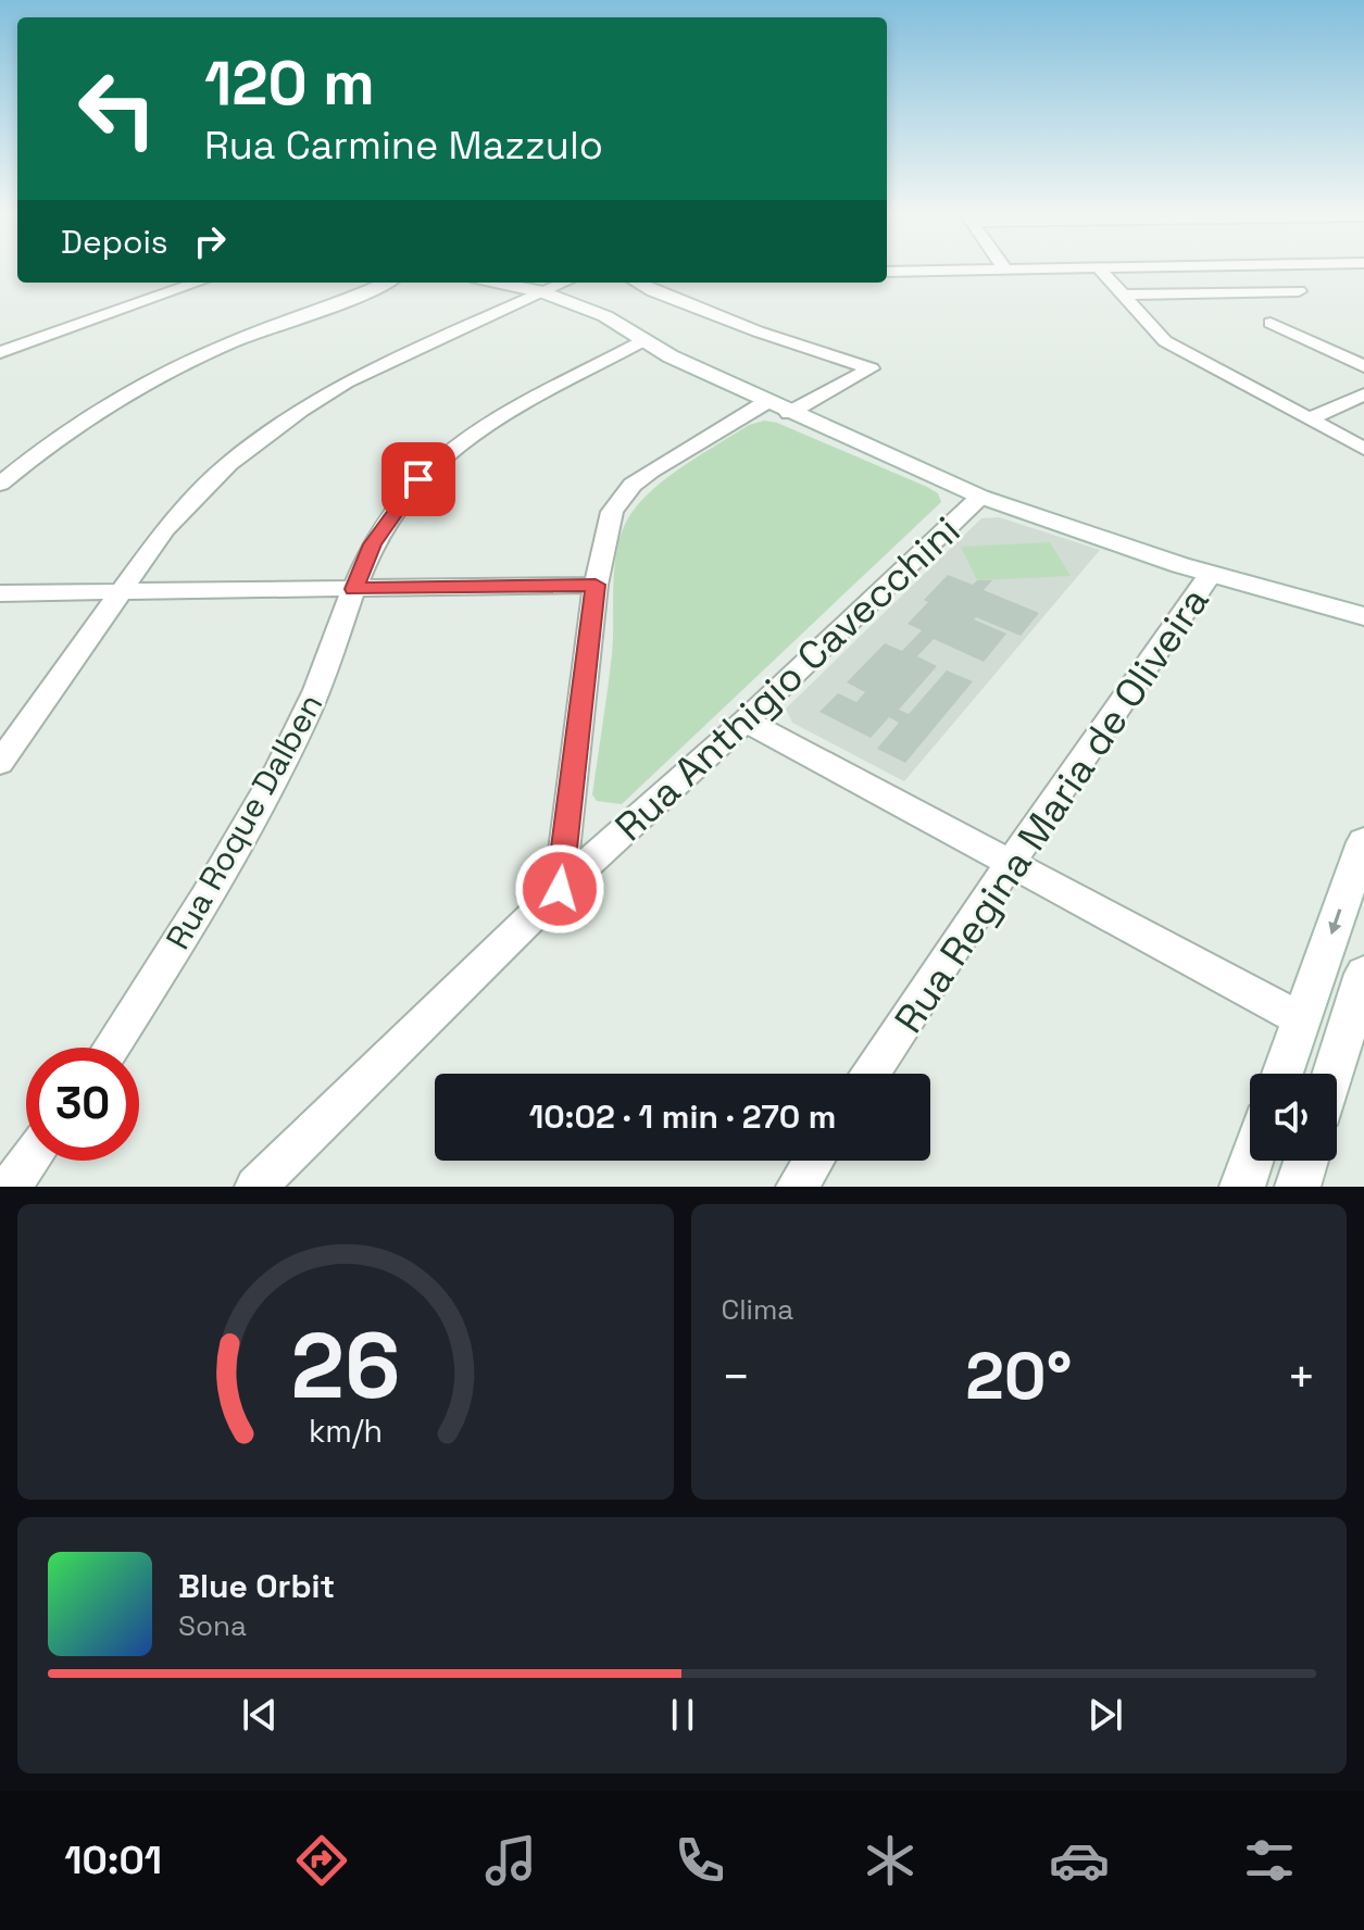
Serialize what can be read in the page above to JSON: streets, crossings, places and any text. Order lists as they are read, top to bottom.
{
  "streets": {
    "street": ["Rua Anthigio Cavecchini", "Rua Regina Maria de Oliveira", "Rua Roque Dalben"]
  },
  "page": {
    "turn": ["120 m", "Rua Carmine Mazzulo"],
    "then": "Depois",
    "limit": "30",
    "trip": "10:02 · 1 min · 270 m",
    "tile": "Clima",
    "heat": ["−", "20°", "+"],
    "song": ["Blue Orbit", "Sona"],
    "tabs": "10:01",
    "gauge": ["26", "km/h"]
  }
}
